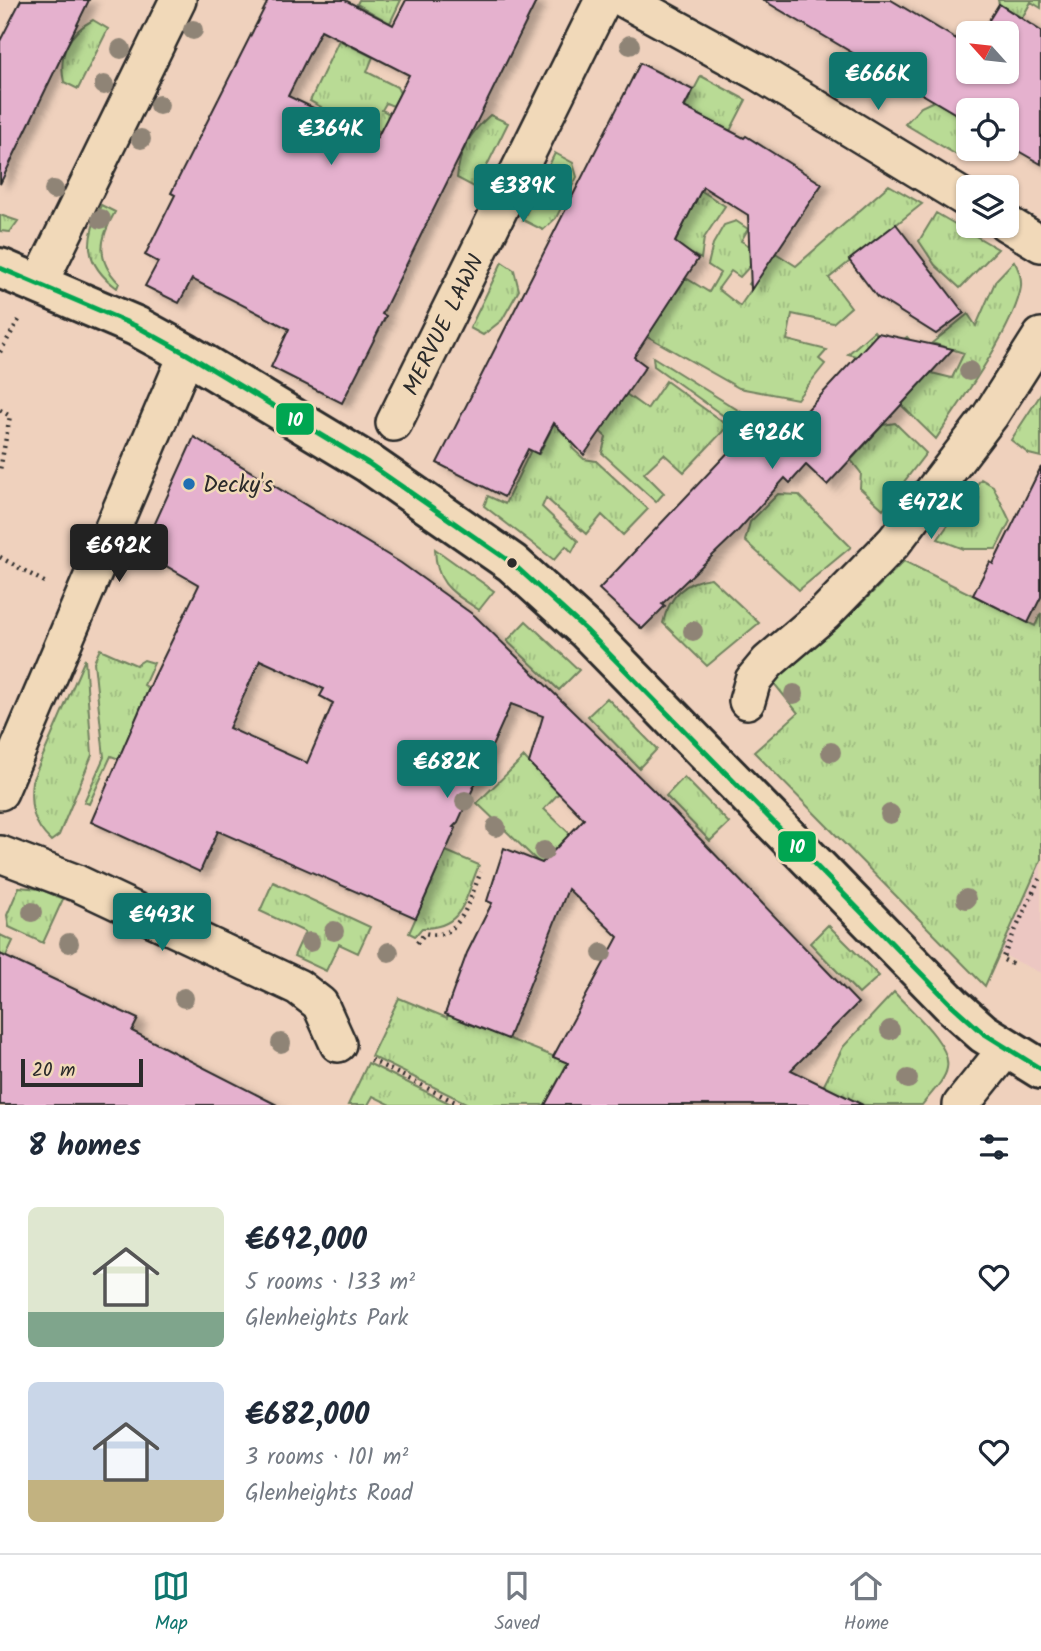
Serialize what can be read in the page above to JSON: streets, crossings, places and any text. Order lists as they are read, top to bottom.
{
  "streets": {
    "street": ["MERVUE LAWN"]
  },
  "places": ["Decky's"],
  "lines": ["transit line 10"],
  "scale_bar": "20 m",
  "north": "top left",
  "page": {
    "price": [
      "€666K",
      "€364K",
      "€389K",
      "€926K",
      "€472K",
      "€692K",
      "€682K",
      "€443K"
    ],
    "scale": "20 m",
    "heading": "8 homes",
    "list": [
      {
        "name": "€692,000",
        "note": "5 rooms · 133 m² · Glenheights Park"
      },
      {
        "name": "€682,000",
        "note": "3 rooms · 101 m² · Glenheights Road"
      }
    ],
    "tabs": ["Map", "Saved", "Home"]
  }
}
